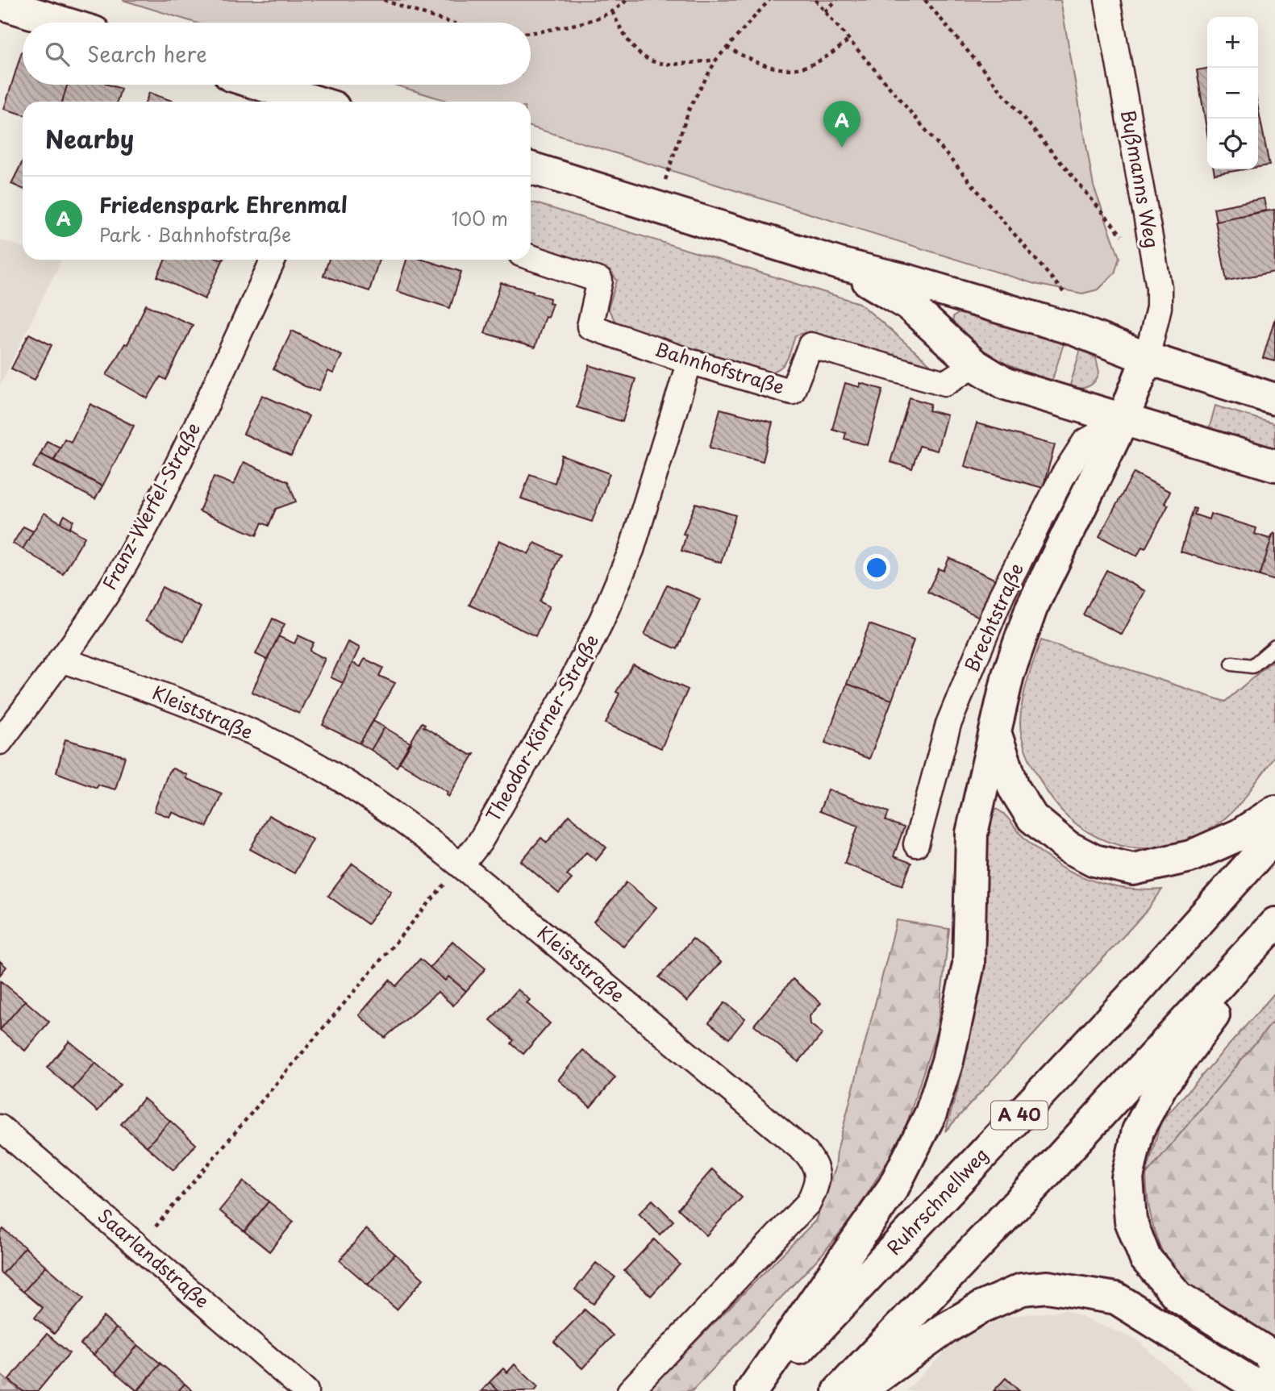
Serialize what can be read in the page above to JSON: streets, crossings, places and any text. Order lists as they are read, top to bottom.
{
  "streets": {
    "main road": ["A 40", "Ruhrschnellweg"],
    "street": [
      "Bußmanns Weg",
      "Bahnhofstraße",
      "Franz-Werfel-Straße",
      "Brechtstraße",
      "Kleiststraße",
      "Theodor-Körner-Straße",
      "Saarlandstraße"
    ]
  },
  "crossings": [
    ["Bahnhofstraße", "Theodor-Körner-Straße"],
    ["Franz-Werfel-Straße", "Kleiststraße"],
    ["Kleiststraße", "Theodor-Körner-Straße"]
  ],
  "page": {
    "map_buttons": ["+", "−"],
    "search": "Search here",
    "pins": "A",
    "heading": "Nearby",
    "list": [
      {
        "mark": "A",
        "name": "Friedenspark Ehrenmal",
        "note": "Park · Bahnhofstraße",
        "value": "100 m"
      }
    ]
  }
}
